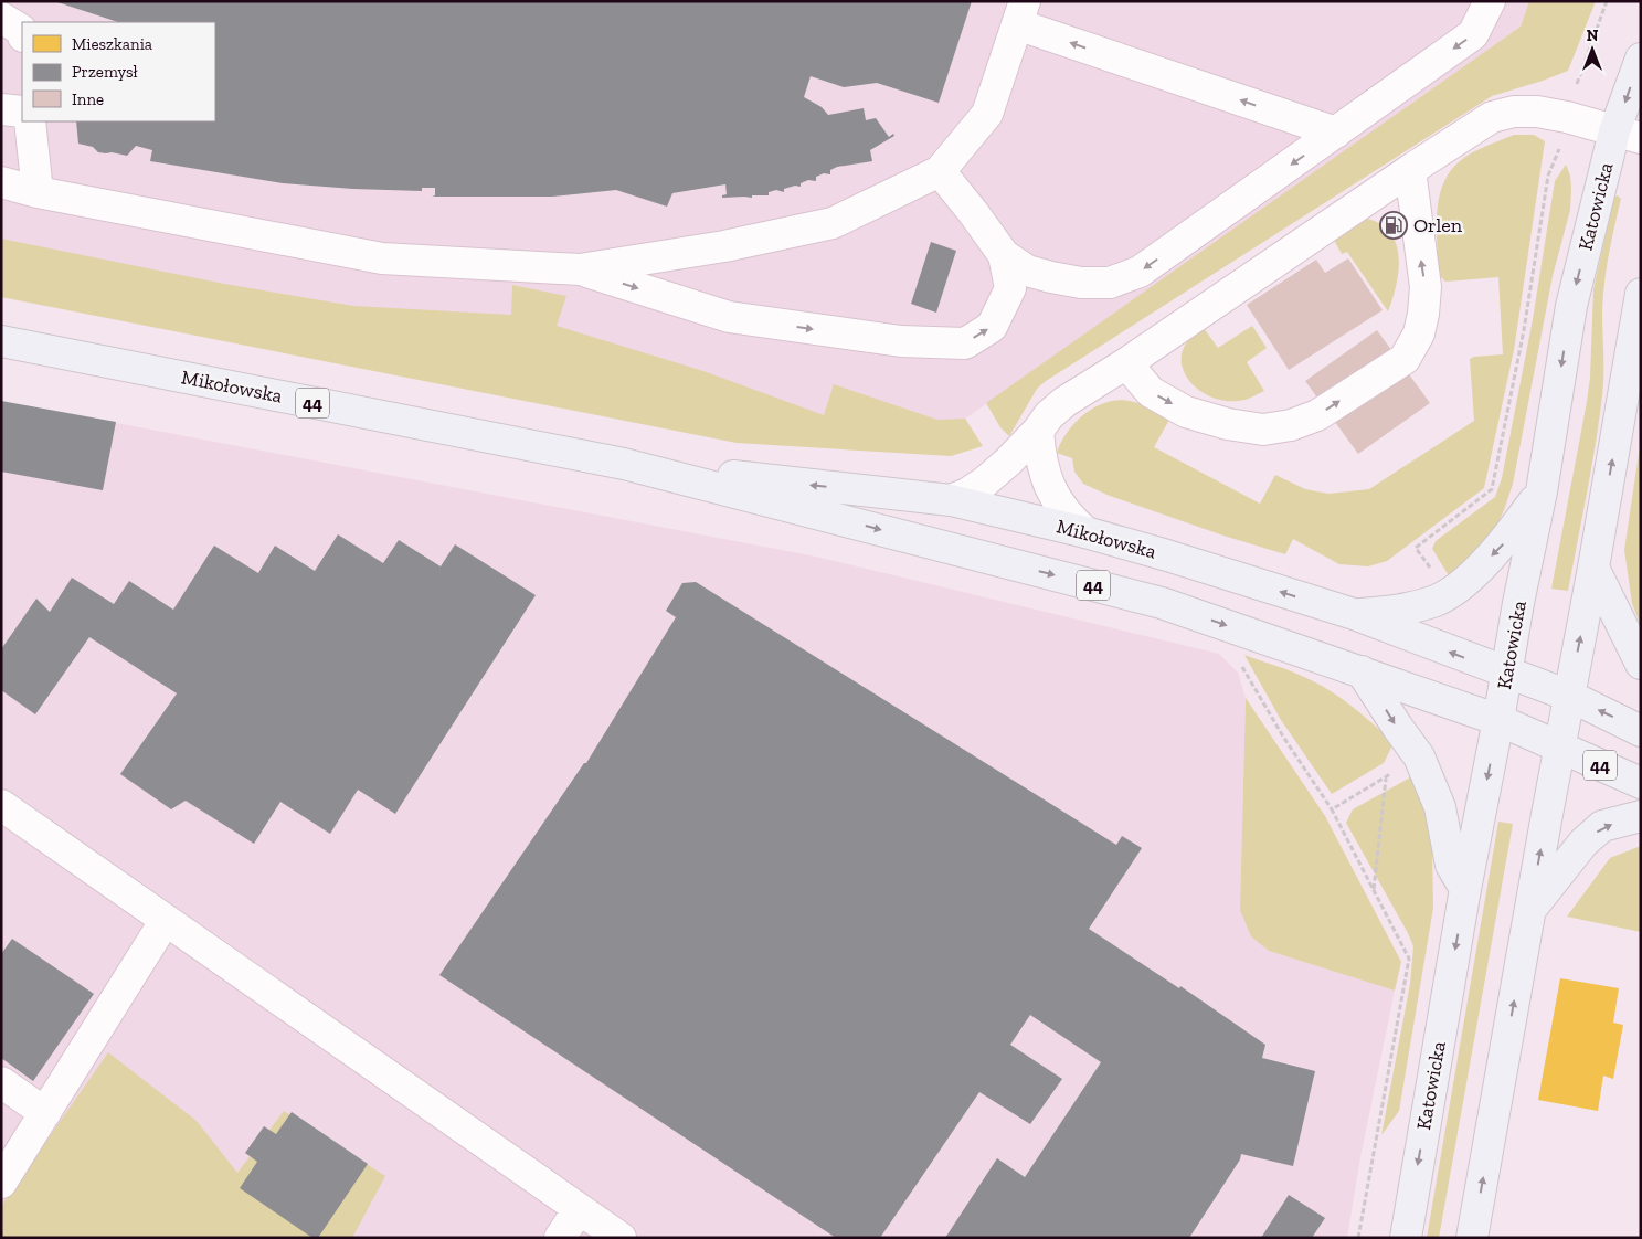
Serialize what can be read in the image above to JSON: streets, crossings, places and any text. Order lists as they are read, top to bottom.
{
  "streets": {
    "main road": ["Katowicka", "Mikołowska", "44"]
  },
  "crossings": [
    ["Katowicka", "Mikołowska"],
    ["Katowicka", "44"],
    ["Mikołowska", "44"]
  ],
  "places": {
    "fuel station": ["Orlen"]
  },
  "legend": ["Mieszkania", "Przemysł", "Inne"],
  "north": "top"
}
